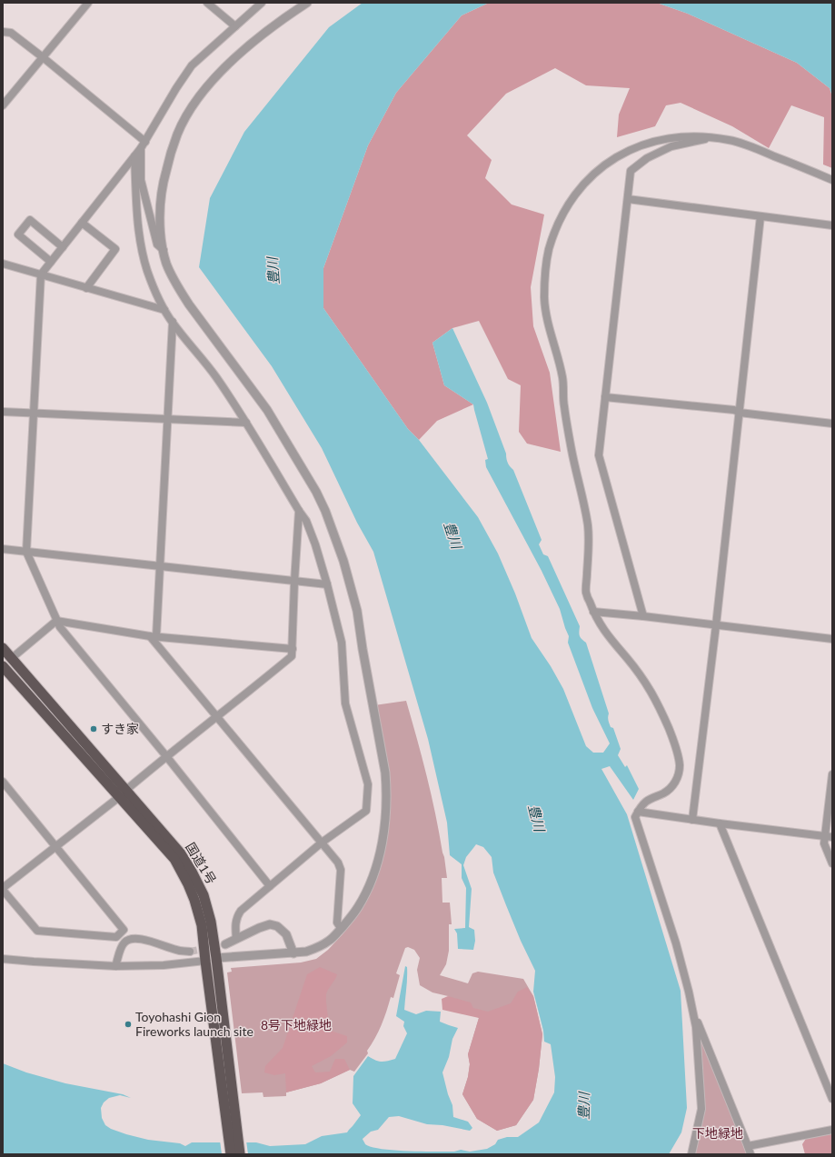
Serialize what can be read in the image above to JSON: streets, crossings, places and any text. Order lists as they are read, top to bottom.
{
  "streets": {
    "highway": ["国道1号"]
  },
  "water": ["豊川"],
  "parks": ["8号下地緑地", "下地緑地"],
  "places": ["すき家", "Toyohashi Gion Fireworks launch site"]
}
